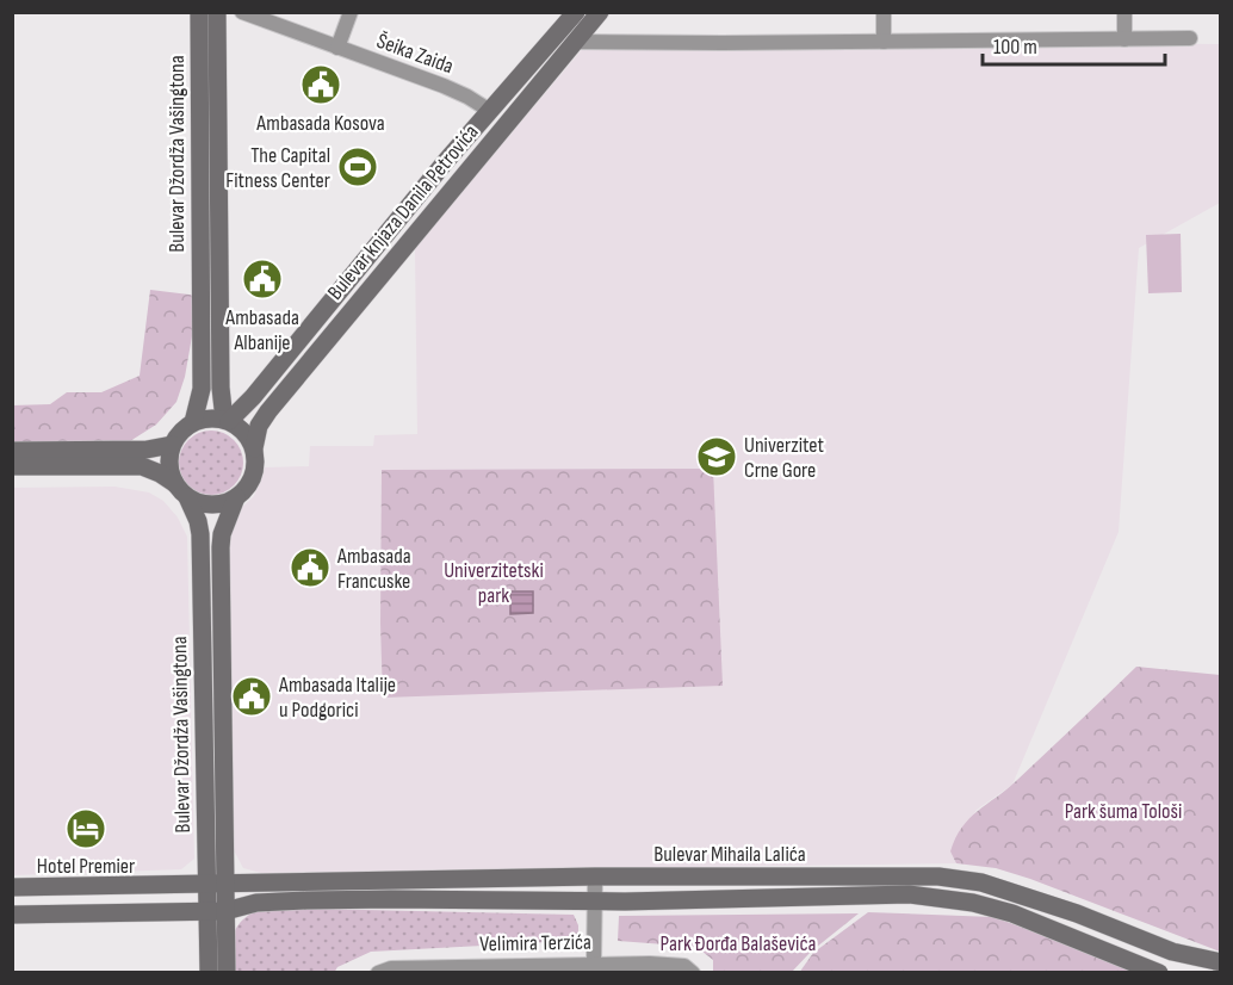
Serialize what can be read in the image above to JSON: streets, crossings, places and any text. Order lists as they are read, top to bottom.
{
  "streets": {
    "main road": ["Bulevar Džordža Vašingtona", "Bulevar knjaza Danila Petrovića", "Bulevar Mihaila Lalića"],
    "street": ["Šeika Zaida", "Velimira Terzića"]
  },
  "crossings": [
    ["Šeika Zaida", "Bulevar knjaza Danila Petrovića"],
    ["Bulevar Džordža Vašingtona", "Bulevar knjaza Danila Petrovića"],
    ["Bulevar Džordža Vašingtona", "Bulevar Mihaila Lalića"]
  ],
  "parks": ["Univerzitetski park", "Park šuma Tološi", "Park Đorđa Balaševića"],
  "places": {
    "public building": [
      "Ambasada Kosova",
      "Ambasada Albanije",
      "Ambasada Francuske",
      "Ambasada Italije u Podgorici"
    ],
    "sports": ["The Capital Fitness Center"],
    "school or university": ["Univerzitet Crne Gore"],
    "hotel": ["Hotel Premier"]
  },
  "scale_bar": "100 m"
}
